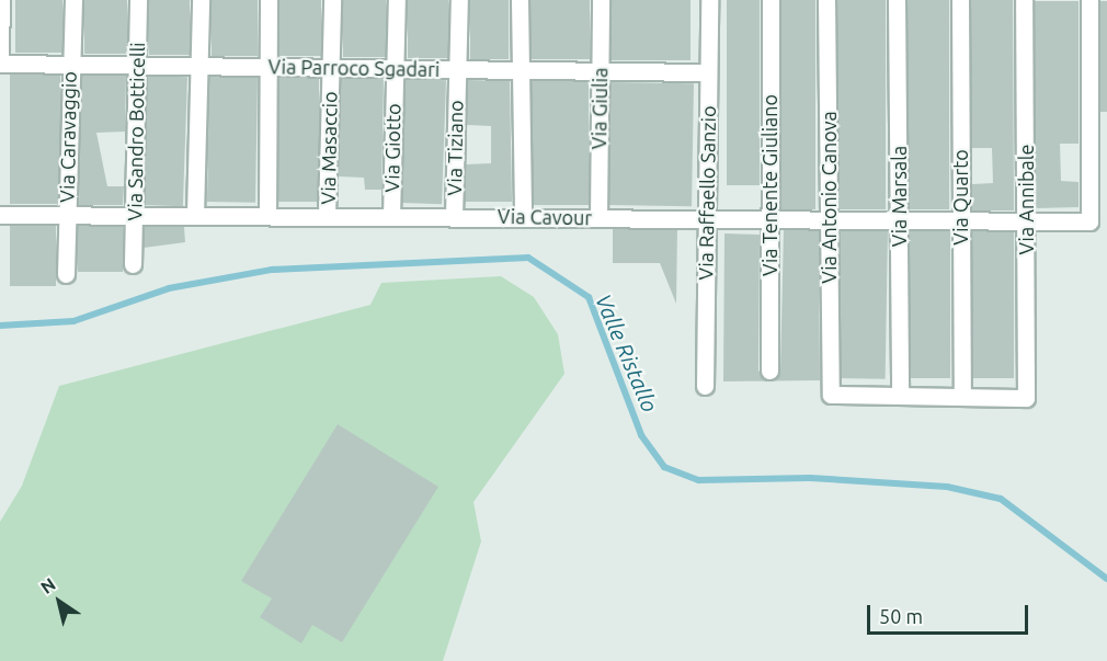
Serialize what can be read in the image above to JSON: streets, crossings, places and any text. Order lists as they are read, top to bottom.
{
  "streets": {
    "street": [
      "Via Parroco Sgadari",
      "Via Giulia",
      "Via Sandro Botticelli",
      "Via Caravaggio",
      "Via Masaccio",
      "Via Giotto",
      "Via Tiziano",
      "Via Tenente Giuliano",
      "Via Raffaello Sanzio",
      "Via Marsala",
      "Via Antonio Canova",
      "Via Quarto",
      "Via Annibale",
      "Via Cavour"
    ]
  },
  "crossings": [
    ["Via Parroco Sgadari", "Via Giulia"],
    ["Via Parroco Sgadari", "Via Sandro Botticelli"],
    ["Via Parroco Sgadari", "Via Caravaggio"],
    ["Via Parroco Sgadari", "Via Masaccio"],
    ["Via Parroco Sgadari", "Via Giotto"],
    ["Via Parroco Sgadari", "Via Tiziano"],
    ["Via Parroco Sgadari", "Via Raffaello Sanzio"],
    ["Via Giulia", "Via Cavour"],
    ["Via Sandro Botticelli", "Via Cavour"],
    ["Via Caravaggio", "Via Cavour"],
    ["Via Masaccio", "Via Cavour"],
    ["Via Giotto", "Via Cavour"],
    ["Via Tiziano", "Via Cavour"],
    ["Via Tenente Giuliano", "Via Cavour"],
    ["Via Raffaello Sanzio", "Via Cavour"],
    ["Via Marsala", "Via Antonio Canova"],
    ["Via Marsala", "Via Cavour"],
    ["Via Antonio Canova", "Via Cavour"],
    ["Via Quarto", "Via Annibale"],
    ["Via Quarto", "Via Cavour"],
    ["Via Annibale", "Via Cavour"]
  ],
  "water": ["Valle Ristallo"],
  "scale_bar": "50 m",
  "north": "top left"
}
